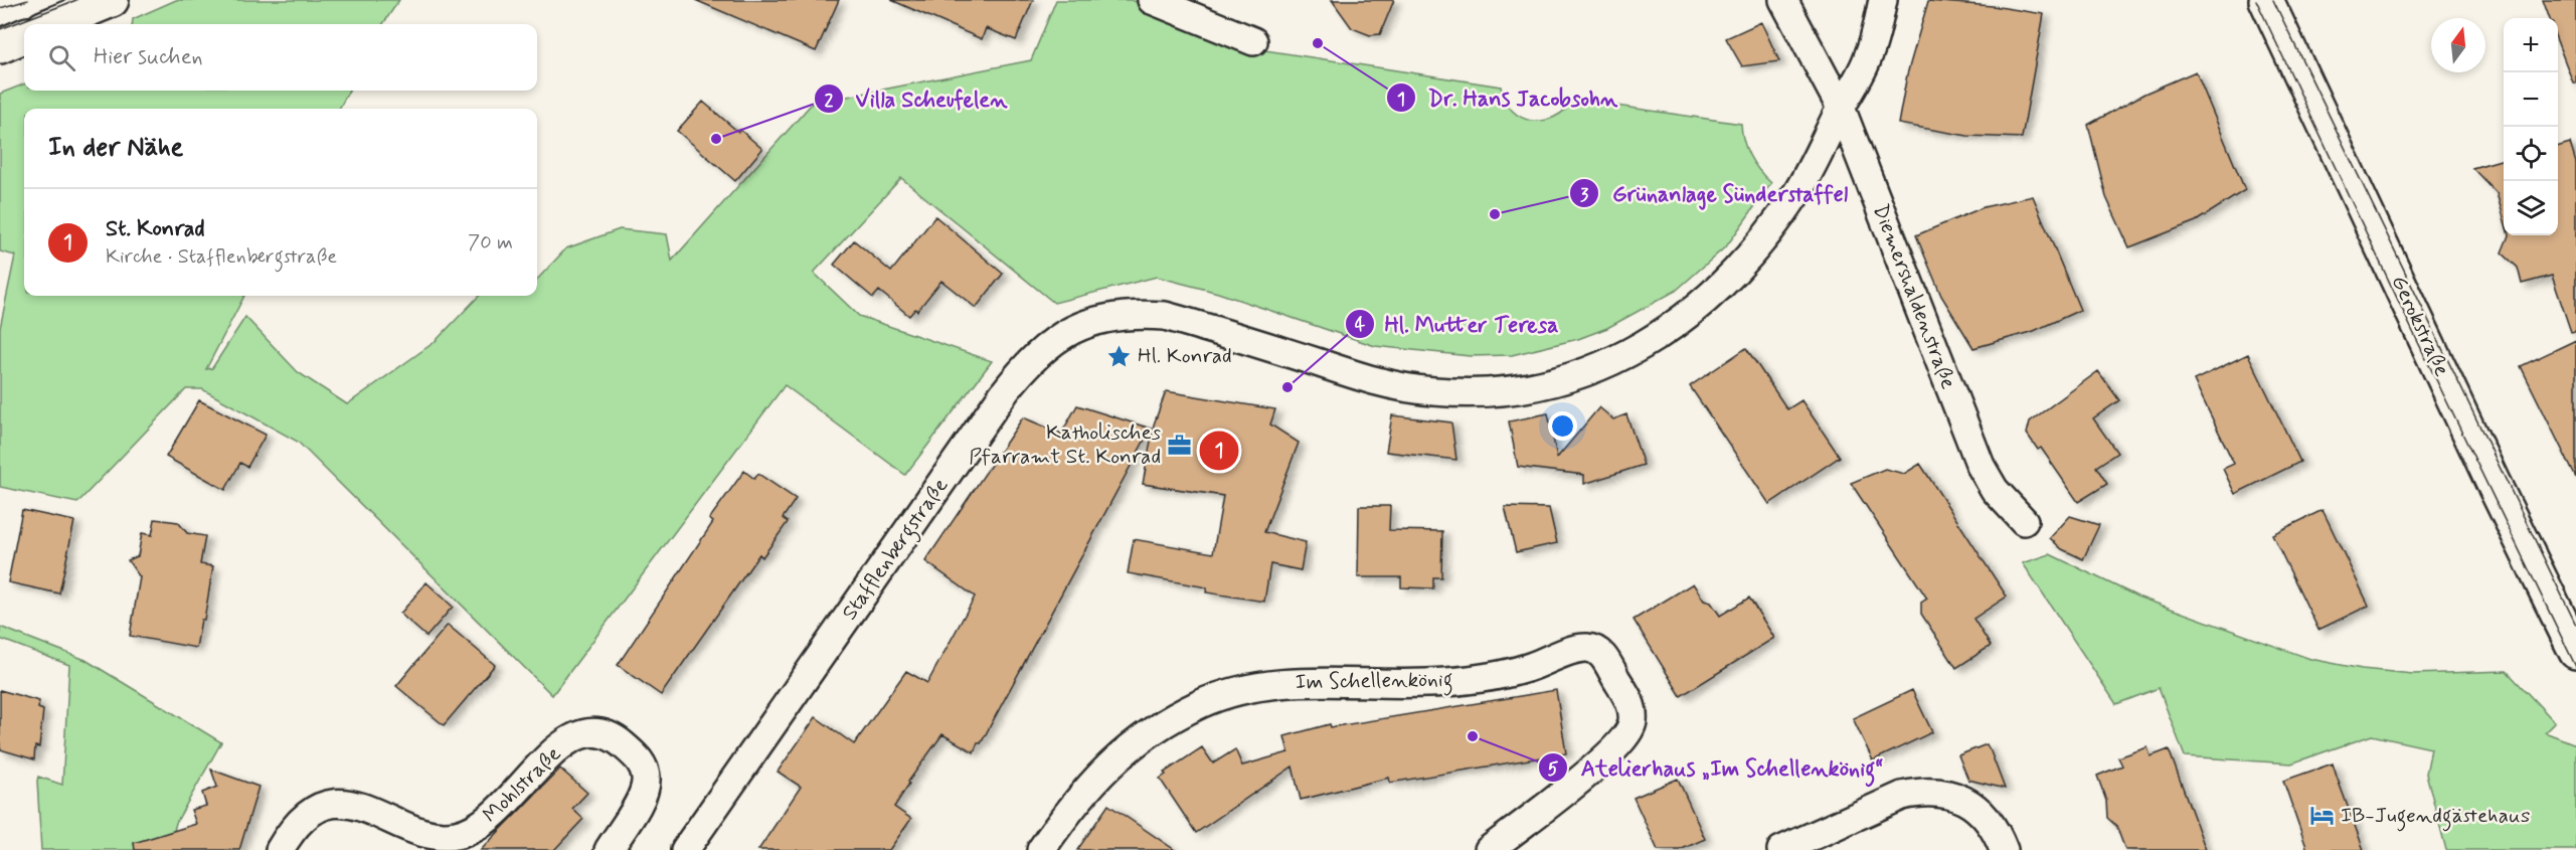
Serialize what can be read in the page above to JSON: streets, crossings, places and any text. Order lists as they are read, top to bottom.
{
  "streets": {
    "street": [
      "Diemershaldenstraße",
      "Gerokstraße",
      "Stafflenbergstraße",
      "Im Schellenkönig",
      "Mohlstraße"
    ]
  },
  "crossings": [
    ["Diemershaldenstraße", "Stafflenbergstraße"]
  ],
  "places": {
    "other": [
      "Dr. Hans Jacobsohn",
      "Villa Scheufelen",
      "Grünanlage Sünderstaffel",
      "Hl. Mutter Teresa",
      "Atelierhaus „Im Schellenkönig“"
    ],
    "place": ["Hl. Konrad"],
    "office": ["Katholisches Pfarramt St. Konrad"],
    "hotel": ["IB-Jugendgästehaus"]
  },
  "north": "top",
  "page": {
    "map_buttons": ["+", "−"],
    "search": "Hier suchen",
    "heading": "In der Nähe",
    "list": [
      {
        "mark": "1",
        "name": "St. Konrad",
        "note": "Kirche · Stafflenbergstraße",
        "value": "70 m"
      }
    ],
    "pins": "1"
  }
}
